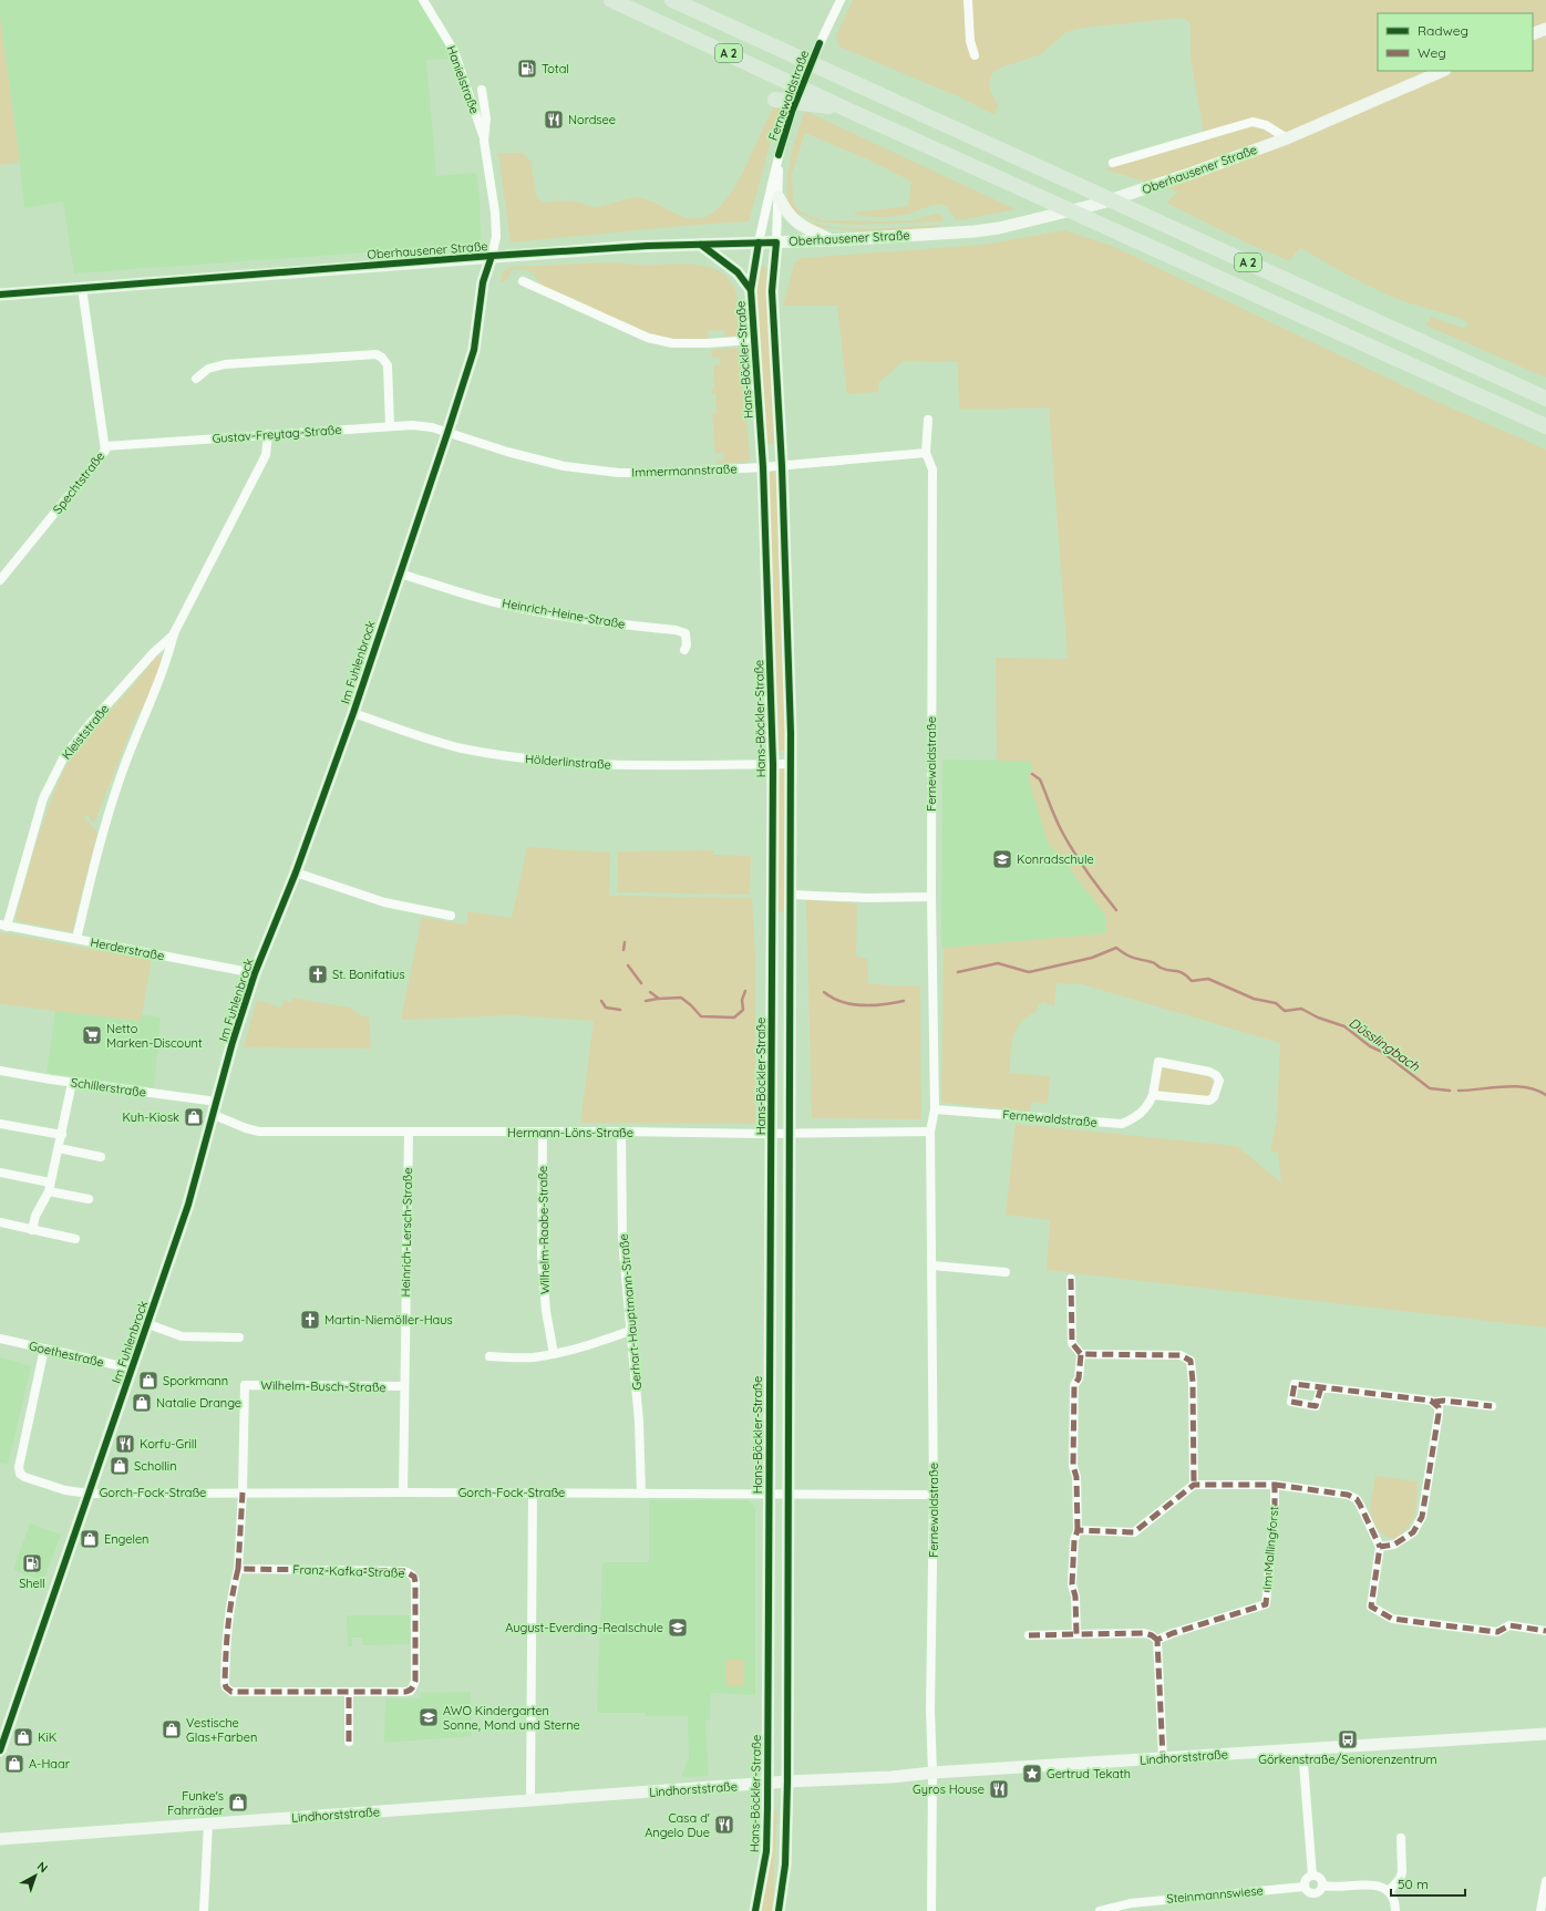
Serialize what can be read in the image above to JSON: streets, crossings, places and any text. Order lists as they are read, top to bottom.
{
  "streets": {
    "highway": ["A 2"],
    "main road": [
      "Oberhausener Straße",
      "Hans-Böckler-Straße",
      "Im Fuhlenbrock",
      "Lindhorststraße"
    ],
    "street": [
      "Hanielstraße",
      "Fernewaldstraße",
      "Gustav-Freytag-Straße",
      "Immermannstraße",
      "Spechtstraße",
      "Heinrich-Heine-Straße",
      "Kleiststraße",
      "Hölderlinstraße",
      "Herderstraße",
      "Schillerstraße",
      "Hermann-Löns-Straße",
      "Wilhelm-Raabe-Straße",
      "Heinrich-Lersch-Straße",
      "Gerhart-Hauptmann-Straße",
      "Goethestraße",
      "Wilhelm-Busch-Straße",
      "Gorch-Fock-Straße",
      "Im Mallingforst",
      "Franz-Kafka-Straße",
      "Steinmannswiese"
    ]
  },
  "crossings": [
    ["Hanielstraße", "Oberhausener Straße"],
    ["Hanielstraße", "Im Fuhlenbrock"],
    ["Fernewaldstraße", "Oberhausener Straße"],
    ["Fernewaldstraße", "Hans-Böckler-Straße"],
    ["Fernewaldstraße", "Immermannstraße"],
    ["Fernewaldstraße", "Hermann-Löns-Straße"],
    ["Fernewaldstraße", "Gorch-Fock-Straße"],
    ["Fernewaldstraße", "Lindhorststraße"],
    ["Oberhausener Straße", "Hans-Böckler-Straße"],
    ["Oberhausener Straße", "Spechtstraße"],
    ["Oberhausener Straße", "Im Fuhlenbrock"],
    ["Hans-Böckler-Straße", "Immermannstraße"],
    ["Hans-Böckler-Straße", "Hölderlinstraße"],
    ["Hans-Böckler-Straße", "Hermann-Löns-Straße"],
    ["Hans-Böckler-Straße", "Gorch-Fock-Straße"],
    ["Hans-Böckler-Straße", "Lindhorststraße"],
    ["Gustav-Freytag-Straße", "Immermannstraße"],
    ["Gustav-Freytag-Straße", "Spechtstraße"],
    ["Gustav-Freytag-Straße", "Im Fuhlenbrock"],
    ["Gustav-Freytag-Straße", "Kleiststraße"],
    ["Immermannstraße", "Im Fuhlenbrock"],
    ["Heinrich-Heine-Straße", "Im Fuhlenbrock"],
    ["Im Fuhlenbrock", "Hölderlinstraße"],
    ["Im Fuhlenbrock", "Herderstraße"],
    ["Im Fuhlenbrock", "Schillerstraße"],
    ["Im Fuhlenbrock", "Hermann-Löns-Straße"],
    ["Im Fuhlenbrock", "Goethestraße"],
    ["Im Fuhlenbrock", "Gorch-Fock-Straße"],
    ["Kleiststraße", "Herderstraße"],
    ["Hermann-Löns-Straße", "Wilhelm-Raabe-Straße"],
    ["Hermann-Löns-Straße", "Heinrich-Lersch-Straße"],
    ["Hermann-Löns-Straße", "Gerhart-Hauptmann-Straße"],
    ["Heinrich-Lersch-Straße", "Wilhelm-Busch-Straße"],
    ["Heinrich-Lersch-Straße", "Gorch-Fock-Straße"],
    ["Gerhart-Hauptmann-Straße", "Gorch-Fock-Straße"],
    ["Wilhelm-Busch-Straße", "Gorch-Fock-Straße"],
    ["Wilhelm-Busch-Straße", "Franz-Kafka-Straße"],
    ["Gorch-Fock-Straße", "Franz-Kafka-Straße"]
  ],
  "water": ["Düsslingbach"],
  "places": {
    "fuel station": ["Total", "Shell"],
    "restaurant": [
      "Nordsee",
      "Korfu-Grill",
      "Gyros House",
      "Casa d' Angelo Due"
    ],
    "school or university": ["Konradschule", "August-Everding-Realschule", "AWO Kindergarten Sonne, Mond und Sterne"],
    "church": ["St. Bonifatius", "Martin-Niemöller-Haus"],
    "supermarket": ["Netto Marken-Discount"],
    "shop": [
      "Kuh-Kiosk",
      "Sporkmann",
      "Natalie Drange",
      "Schollin",
      "Engelen",
      "Vestische Glas+Farben",
      "KiK",
      "A-Haar",
      "Funke's Fahrräder"
    ],
    "bus stop": ["Görkenstraße/Seniorenzentrum"],
    "place": ["Gertrud Tekath"]
  },
  "legend": ["Radweg", "Weg"],
  "scale_bar": "50 m",
  "north": "top right"
}
